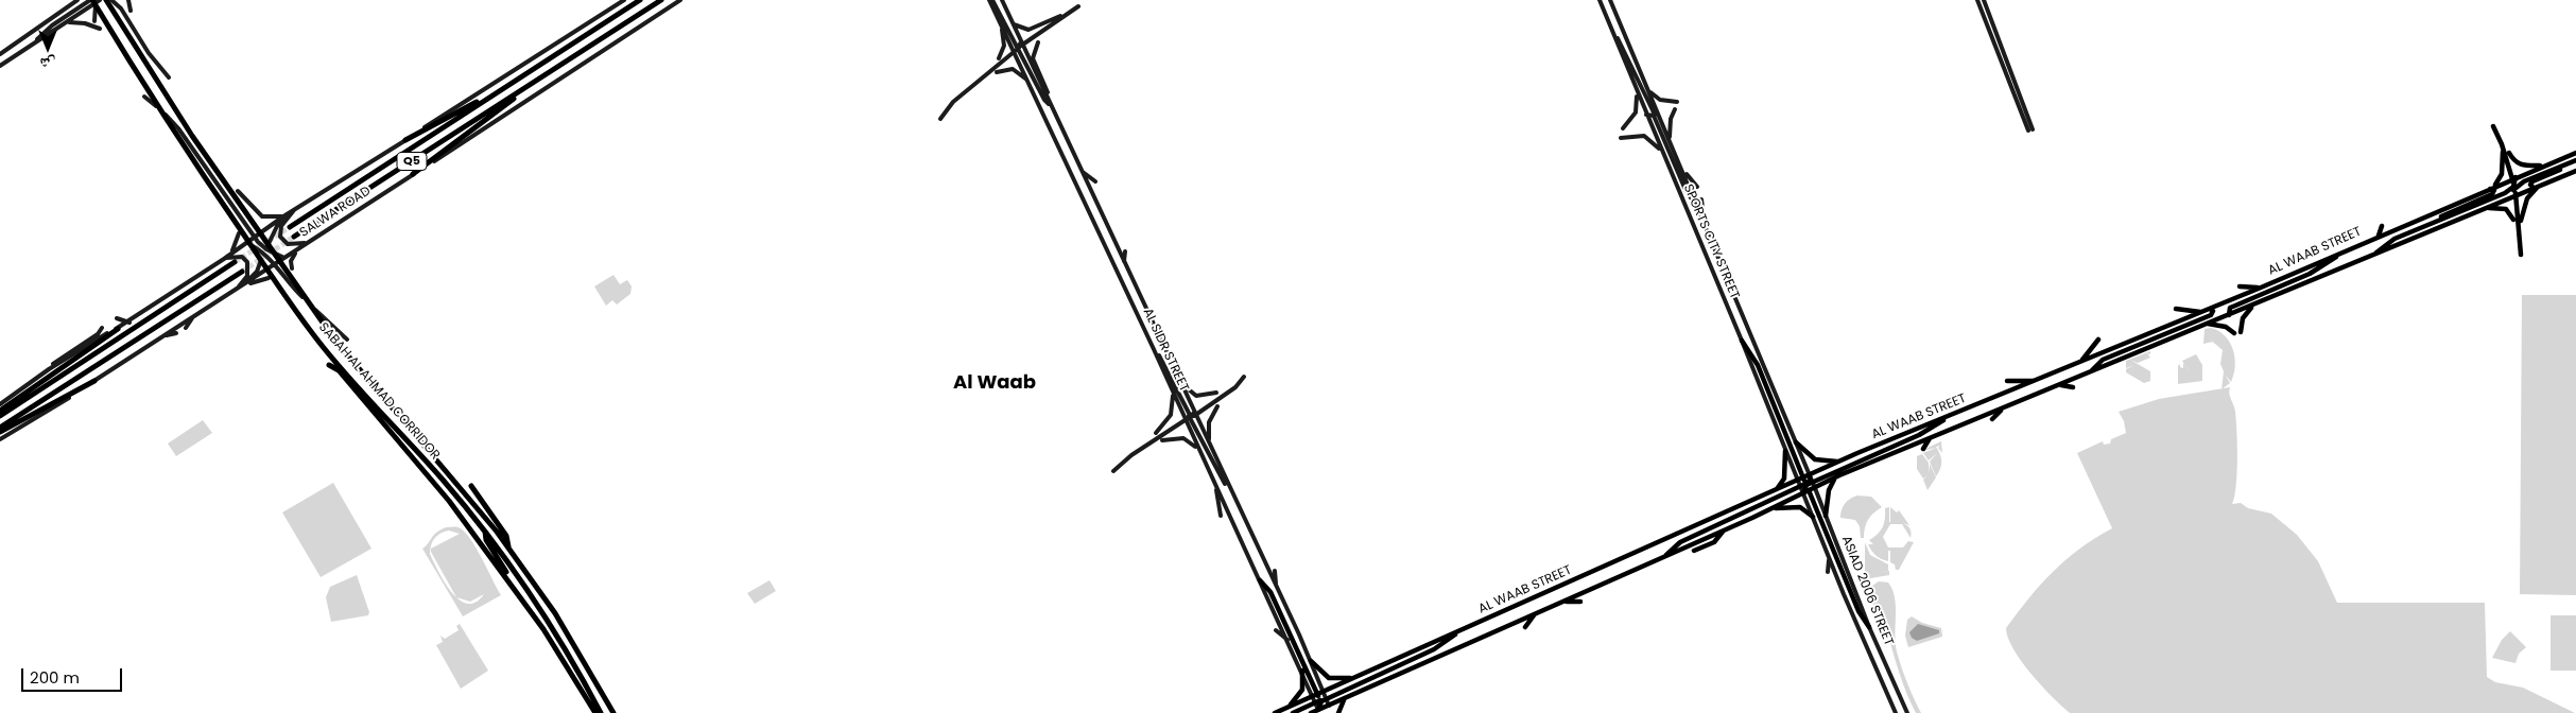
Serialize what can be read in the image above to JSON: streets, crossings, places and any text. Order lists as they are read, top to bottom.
{
  "streets": {
    "highway": ["Q5", "SALWA ROAD", "SABAH AL AHMAD CORRIDOR"],
    "main road": [
      "SPORTS CITY STREET",
      "AL WAAB STREET",
      "AL SIDR STREET",
      "ASIAD 2006 STREET"
    ]
  },
  "crossings": [
    ["SPORTS CITY STREET", "AL WAAB STREET"],
    ["SPORTS CITY STREET", "ASIAD 2006 STREET"],
    ["AL WAAB STREET", "AL SIDR STREET"],
    ["AL WAAB STREET", "ASIAD 2006 STREET"]
  ],
  "districts": ["Al Waab"],
  "scale_bar": "200 m",
  "north": "bottom"
}
